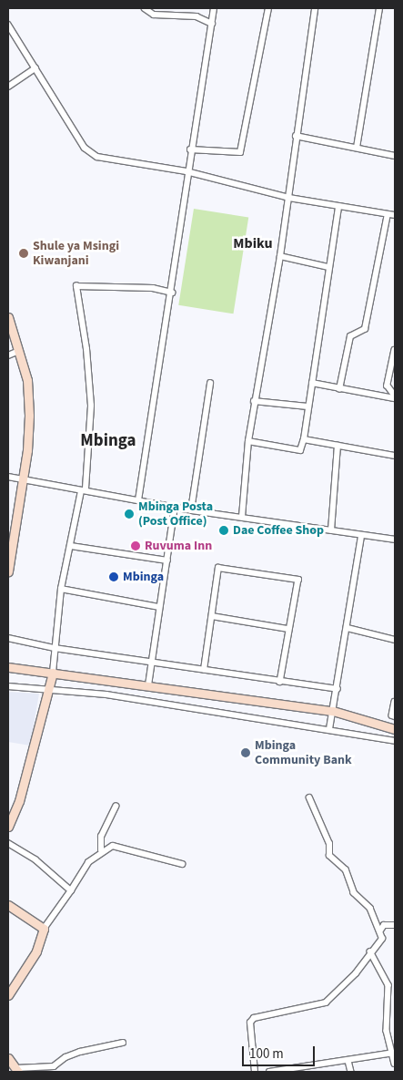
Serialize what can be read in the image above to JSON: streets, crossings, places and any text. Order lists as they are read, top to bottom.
{
  "districts": ["Mbiku", "Mbinga"],
  "places": [
    "Shule ya Msingi Kiwanjani",
    "Mbinga Posta (Post Office)",
    "Dae Coffee Shop",
    "Ruvuma Inn",
    "Mbinga",
    "Mbinga Community Bank"
  ],
  "scale_bar": "100 m"
}
